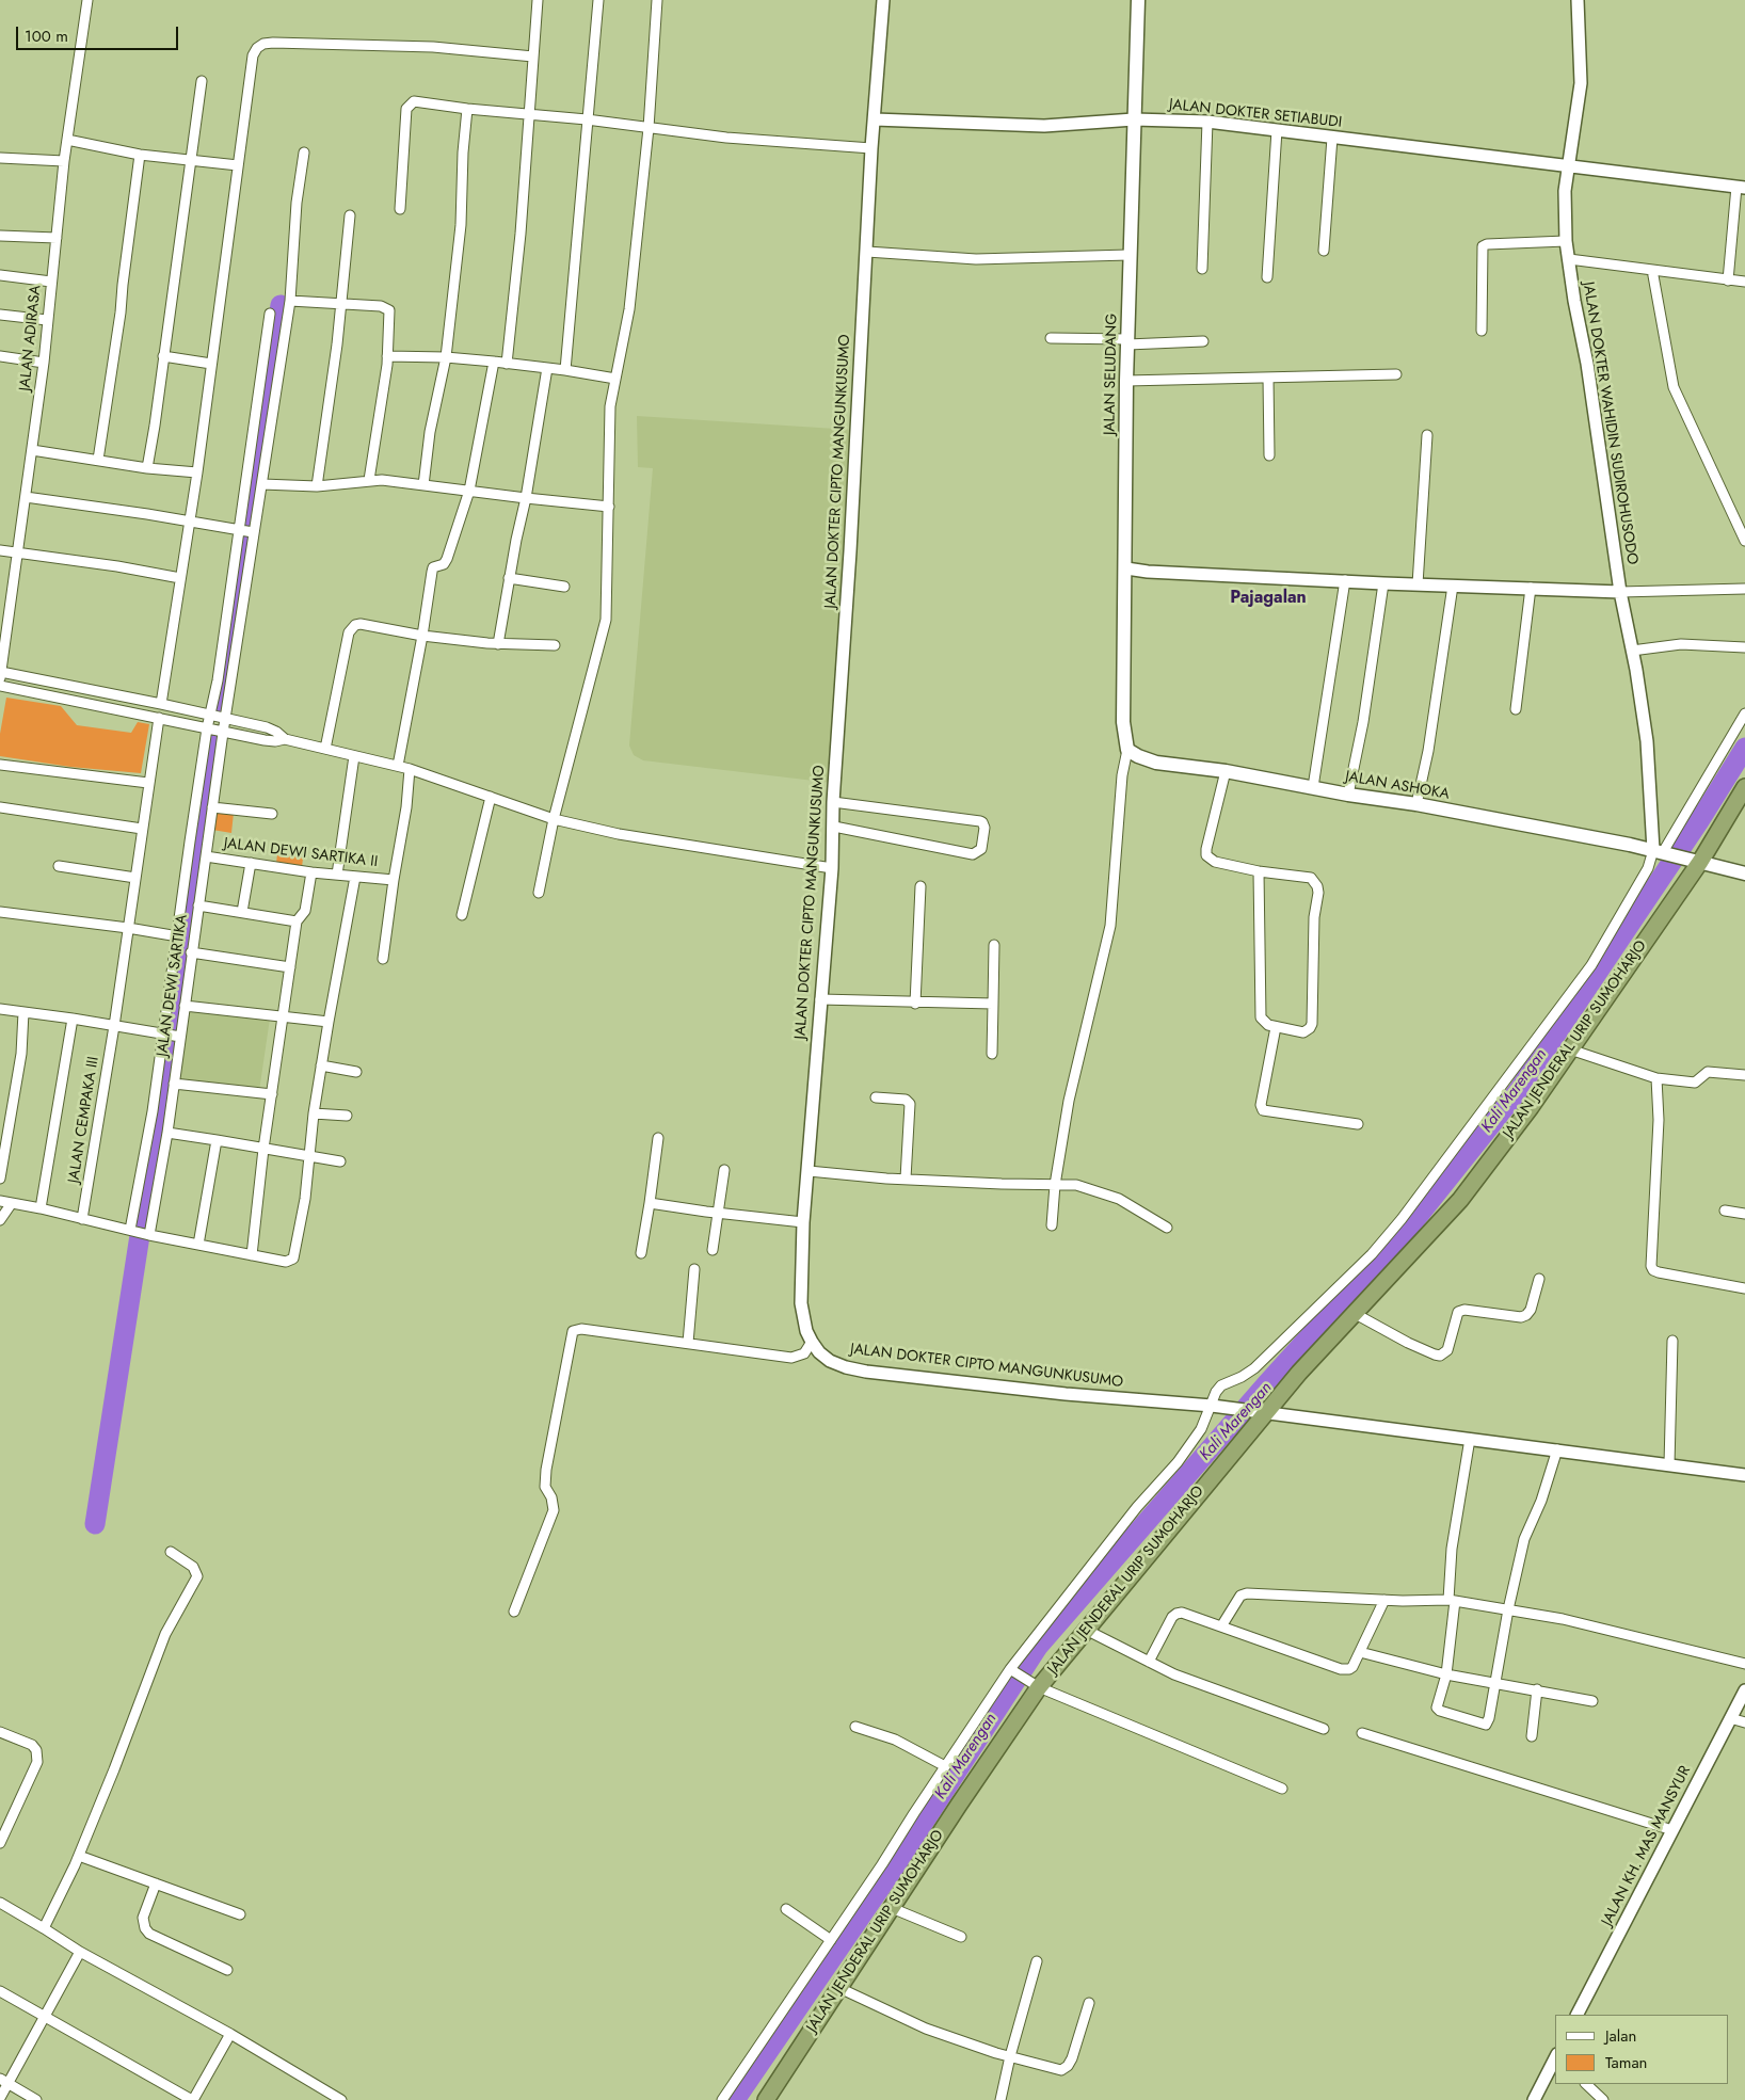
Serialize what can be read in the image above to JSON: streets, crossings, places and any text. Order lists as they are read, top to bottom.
{
  "streets": {
    "highway": ["JALAN JENDERAL URIP SUMOHARJO"],
    "main road": ["JALAN SELUDANG", "JALAN ASHOKA"],
    "street": [
      "JALAN DOKTER SETIABUDI",
      "JALAN ADIRASA",
      "JALAN DOKTER WAHIDIN SUDIROHUSODO",
      "JALAN DOKTER CIPTO MANGUNKUSUMO",
      "JALAN DEWI SARTIKA II",
      "JALAN DEWI SARTIKA",
      "JALAN CEMPAKA III",
      "JALAN KH. MAS MANSYUR"
    ]
  },
  "crossings": [
    ["JALAN DOKTER SETIABUDI", "JALAN SELUDANG"],
    ["JALAN DOKTER SETIABUDI", "JALAN DOKTER WAHIDIN SUDIROHUSODO"],
    ["JALAN DOKTER SETIABUDI", "JALAN DOKTER CIPTO MANGUNKUSUMO"],
    ["JALAN SELUDANG", "JALAN ASHOKA"],
    ["JALAN DOKTER WAHIDIN SUDIROHUSODO", "JALAN ASHOKA"],
    ["JALAN DOKTER CIPTO MANGUNKUSUMO", "JALAN JENDERAL URIP SUMOHARJO"],
    ["JALAN DEWI SARTIKA II", "JALAN DEWI SARTIKA"]
  ],
  "districts": ["Pajagalan"],
  "water": ["Kali Marengan"],
  "legend": ["Jalan", "Taman"],
  "scale_bar": "100 m"
}
